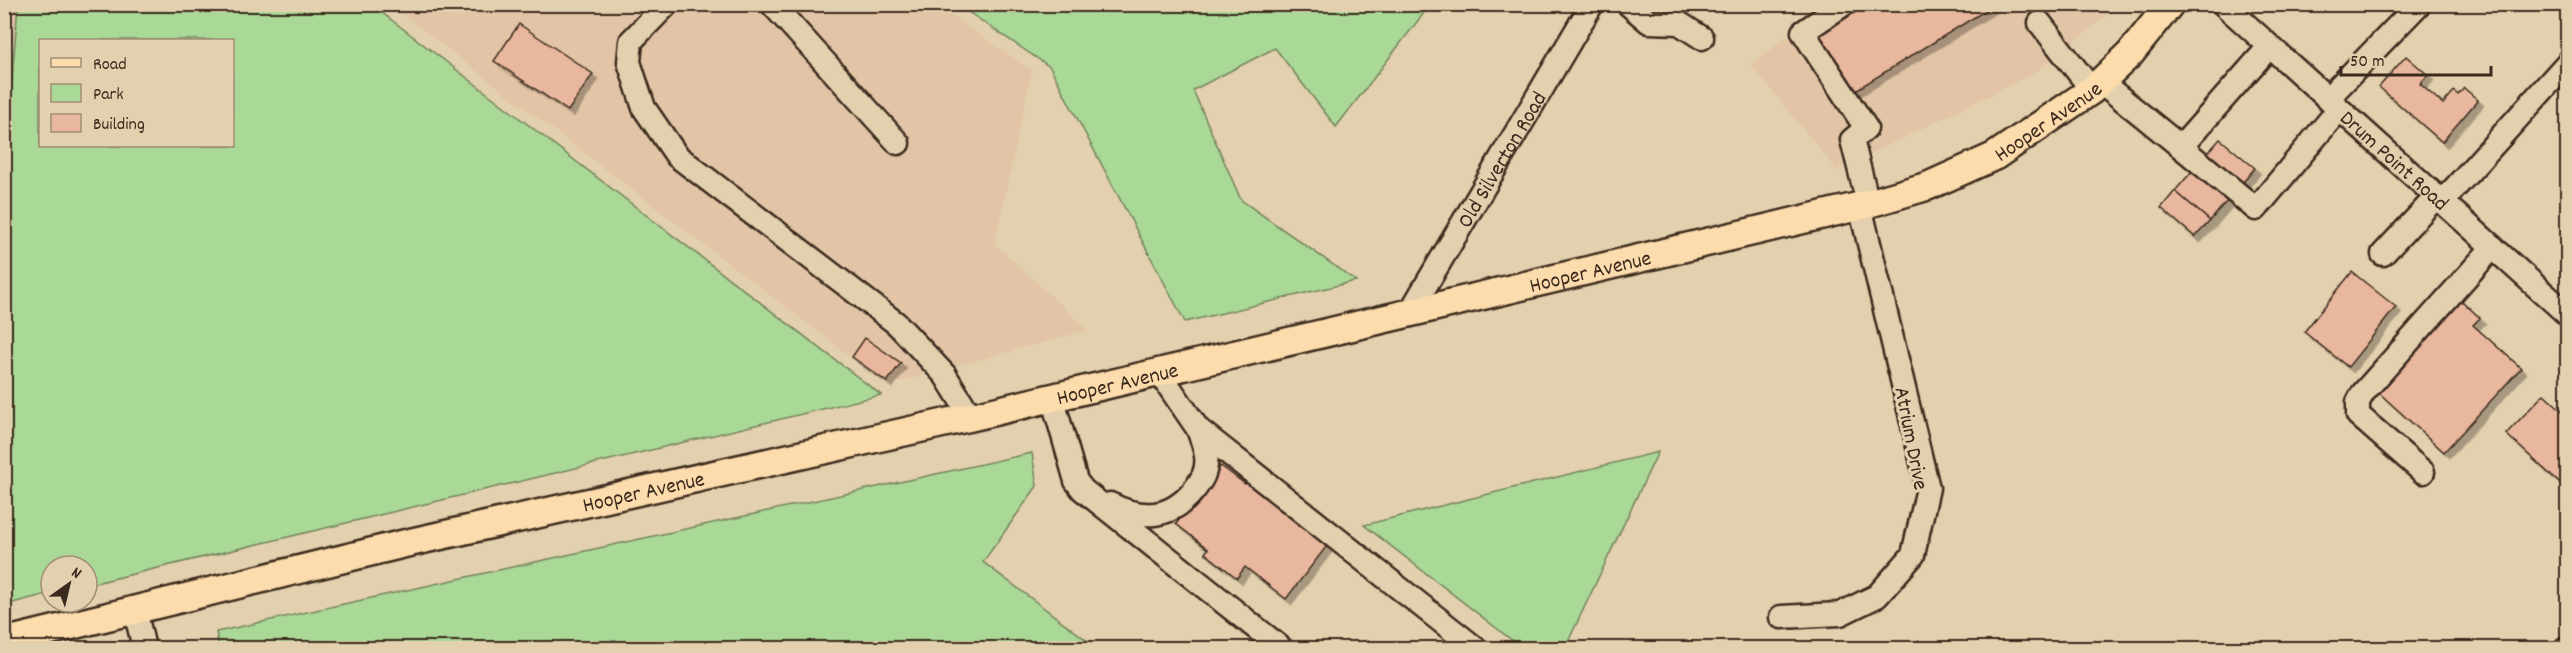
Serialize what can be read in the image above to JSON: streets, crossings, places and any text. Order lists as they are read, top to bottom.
{
  "streets": {
    "main road": ["Hooper Avenue"],
    "street": ["Old Silverton Road", "Drum Point Road", "Atrium Drive"]
  },
  "crossings": [
    ["Hooper Avenue", "Old Silverton Road"],
    ["Hooper Avenue", "Atrium Drive"]
  ],
  "legend": ["Road", "Park", "Building"],
  "scale_bar": "50 m",
  "north": "top right"
}
